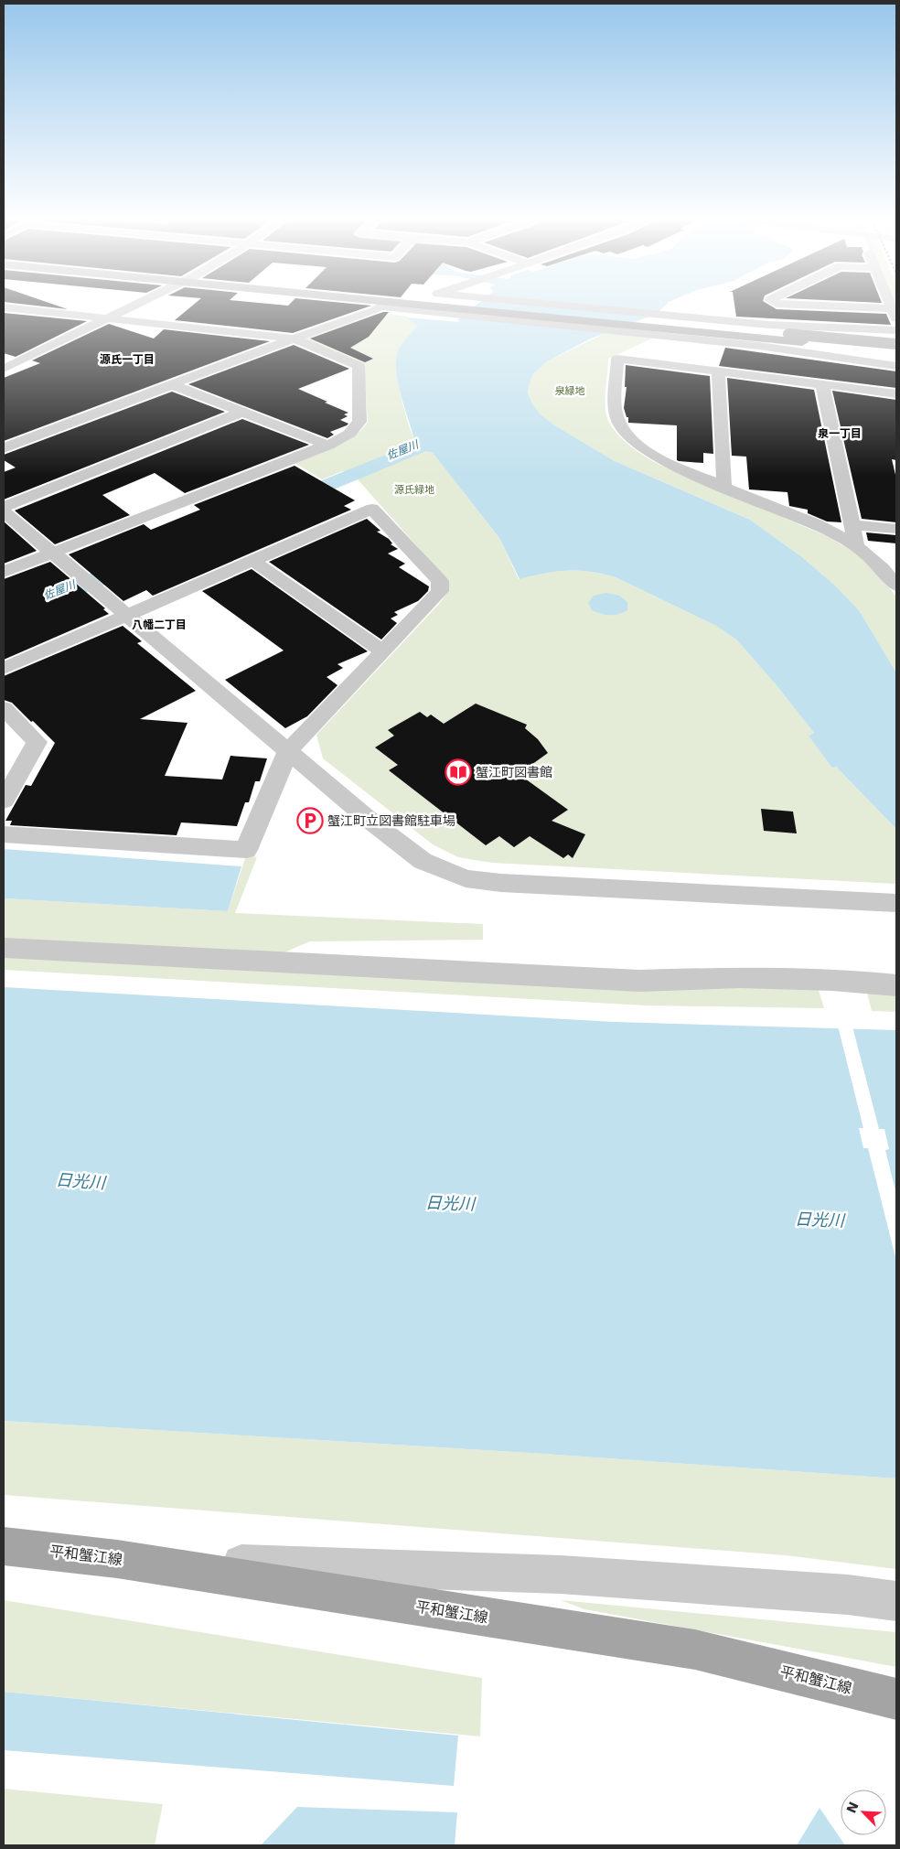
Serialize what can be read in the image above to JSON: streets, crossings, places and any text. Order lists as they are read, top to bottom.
{
  "streets": {
    "main road": ["平和蟹江線"]
  },
  "districts": ["源氏一丁目", "泉一丁目", "八幡二丁目"],
  "water": ["佐屋川", "日光川"],
  "parks": ["泉緑地", "源氏緑地"],
  "places": {
    "library": ["蟹江町図書館"],
    "parking": ["蟹江町立図書館駐車場"]
  },
  "north": "top left"
}
